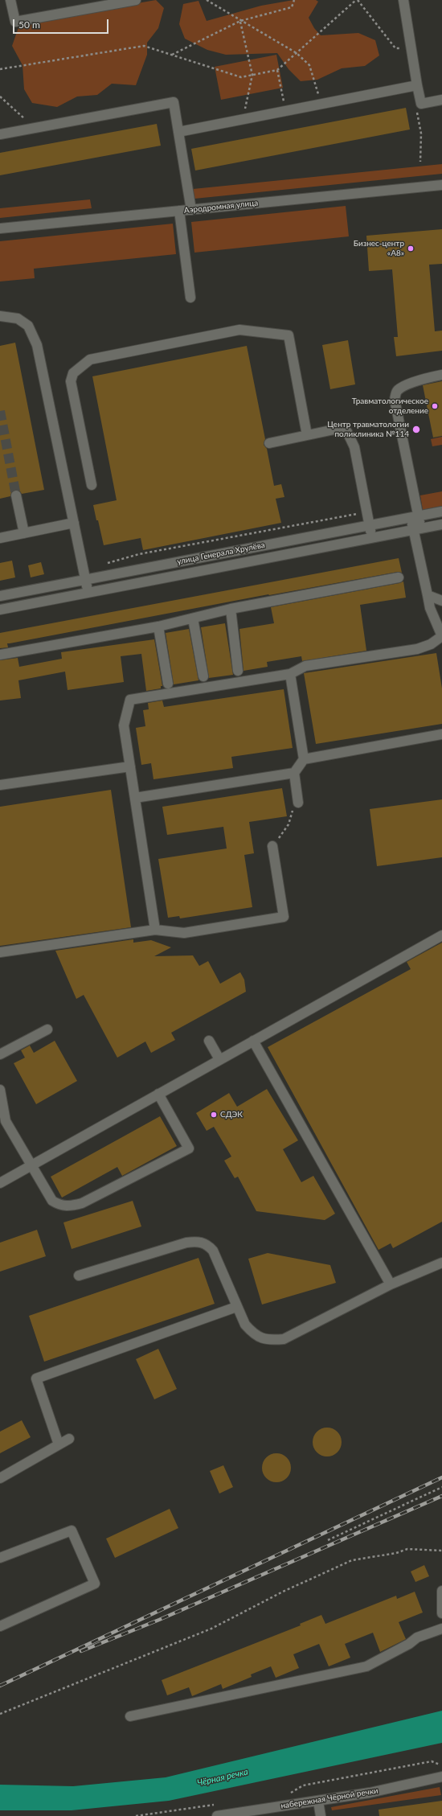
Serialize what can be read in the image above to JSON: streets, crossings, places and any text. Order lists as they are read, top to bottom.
{
  "streets": {
    "street": ["Аэродромная улица", "улица Генерала Хрулёва", "набережная Чёрной речки"]
  },
  "water": ["Чёрная речка"],
  "places": [
    "Бизнес-центр «А8»",
    "Травматологическое отделение",
    "Центр травматологии поликлиника №114",
    "СДЭК"
  ],
  "scale_bar": "50 m"
}
